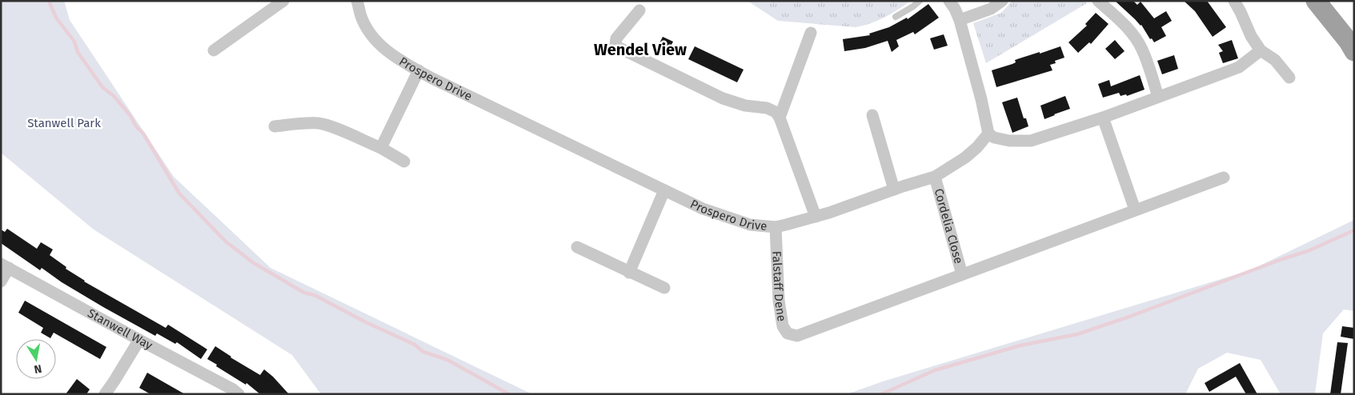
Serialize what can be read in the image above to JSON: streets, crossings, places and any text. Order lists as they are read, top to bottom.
{
  "streets": {
    "street": [
      "Prospero Drive",
      "Cordelia Close",
      "Falstaff Dene",
      "Stanwell Way"
    ]
  },
  "crossings": [
    ["Prospero Drive", "Cordelia Close"],
    ["Prospero Drive", "Falstaff Dene"],
    ["Cordelia Close", "Falstaff Dene"]
  ],
  "districts": ["Wendel View"],
  "parks": ["Stanwell Park"],
  "north": "bottom"
}
